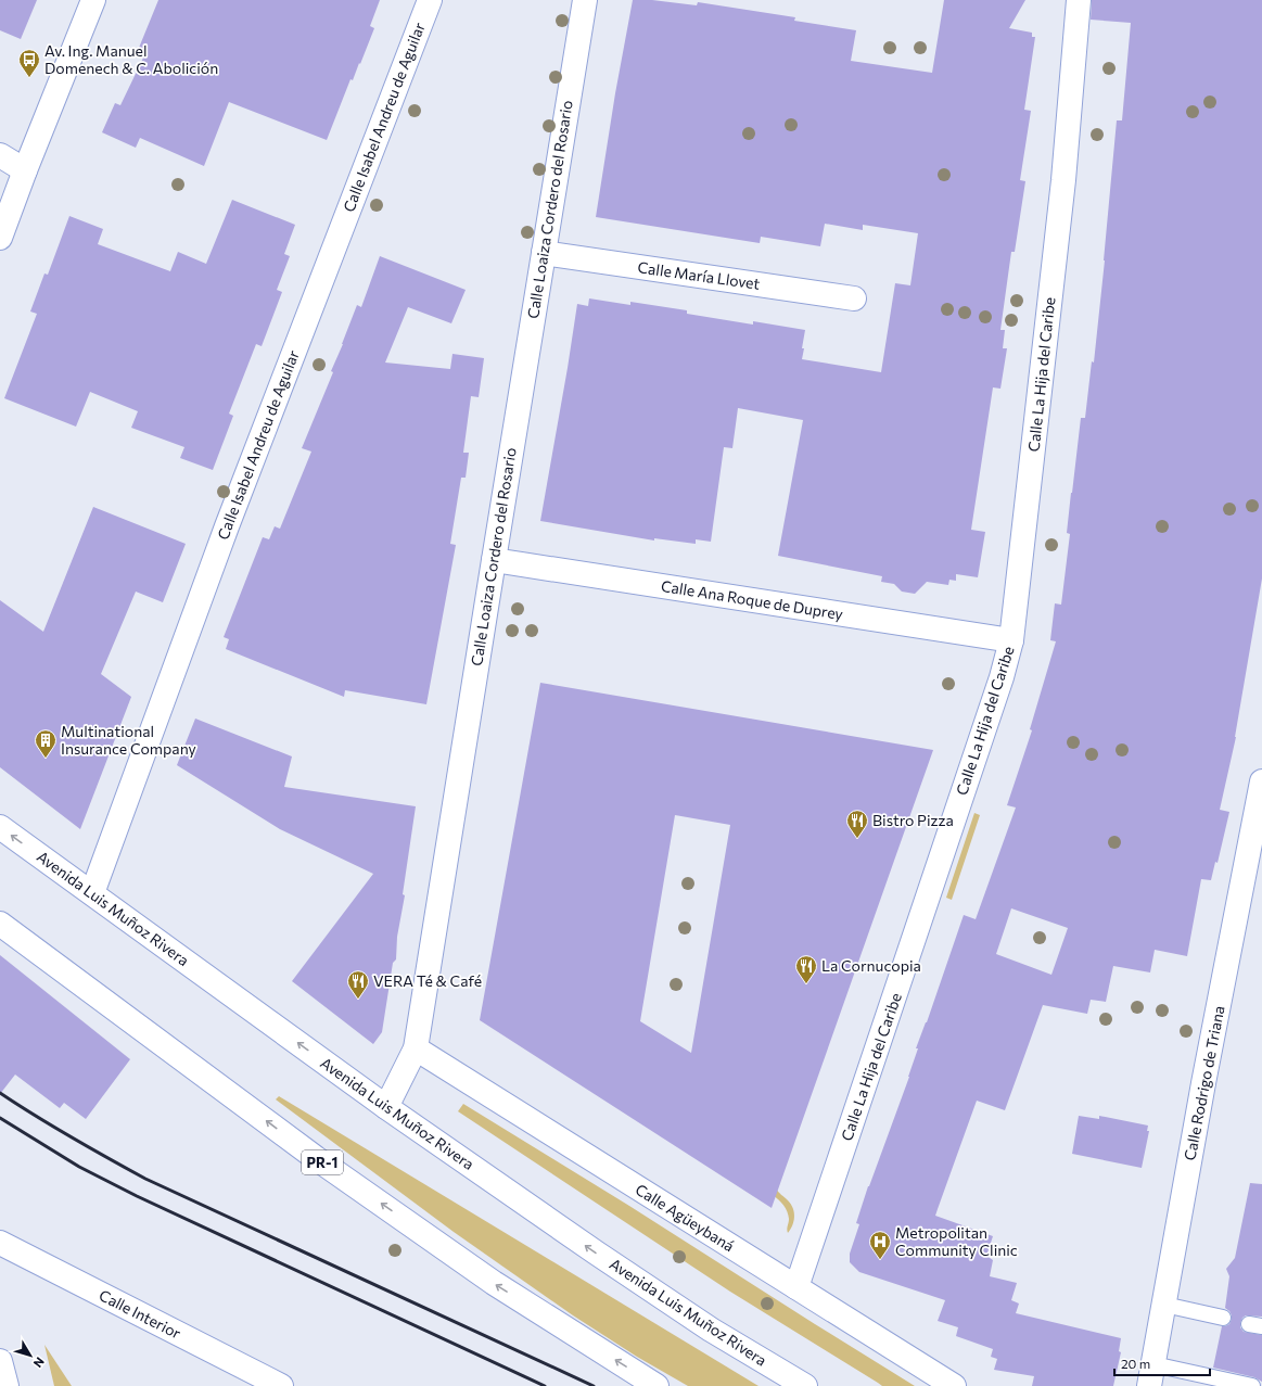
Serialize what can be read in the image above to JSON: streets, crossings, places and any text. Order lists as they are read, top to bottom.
{
  "streets": {
    "street": [
      "Calle Isabel Andreu de Aguilar",
      "Calle Loaiza Cordero del Rosario",
      "Calle María Llovet",
      "Calle La Hija del Caribe",
      "Calle Ana Roque de Duprey",
      "Avenida Luis Muñoz Rivera",
      "Calle Rodrigo de Triana",
      "PR-1",
      "Calle Agüeybaná",
      "Calle Interior"
    ]
  },
  "crossings": [
    ["Calle Isabel Andreu de Aguilar", "Avenida Luis Muñoz Rivera"],
    ["Calle Loaiza Cordero del Rosario", "Calle María Llovet"],
    ["Calle Loaiza Cordero del Rosario", "Calle Ana Roque de Duprey"],
    ["Calle Loaiza Cordero del Rosario", "Avenida Luis Muñoz Rivera"],
    ["Calle Loaiza Cordero del Rosario", "Calle Agüeybaná"],
    ["Calle La Hija del Caribe", "Calle Ana Roque de Duprey"],
    ["Calle La Hija del Caribe", "Calle Agüeybaná"]
  ],
  "places": {
    "bus stop": ["Av. Ing. Manuel Domenech & C. Abolición"],
    "building": ["Multinational Insurance Company"],
    "restaurant": ["Bistro Pizza", "La Cornucopia", "VERA Té & Café"],
    "hospital": ["Metropolitan Community Clinic"]
  },
  "scale_bar": "20 m",
  "north": "bottom right"
}
